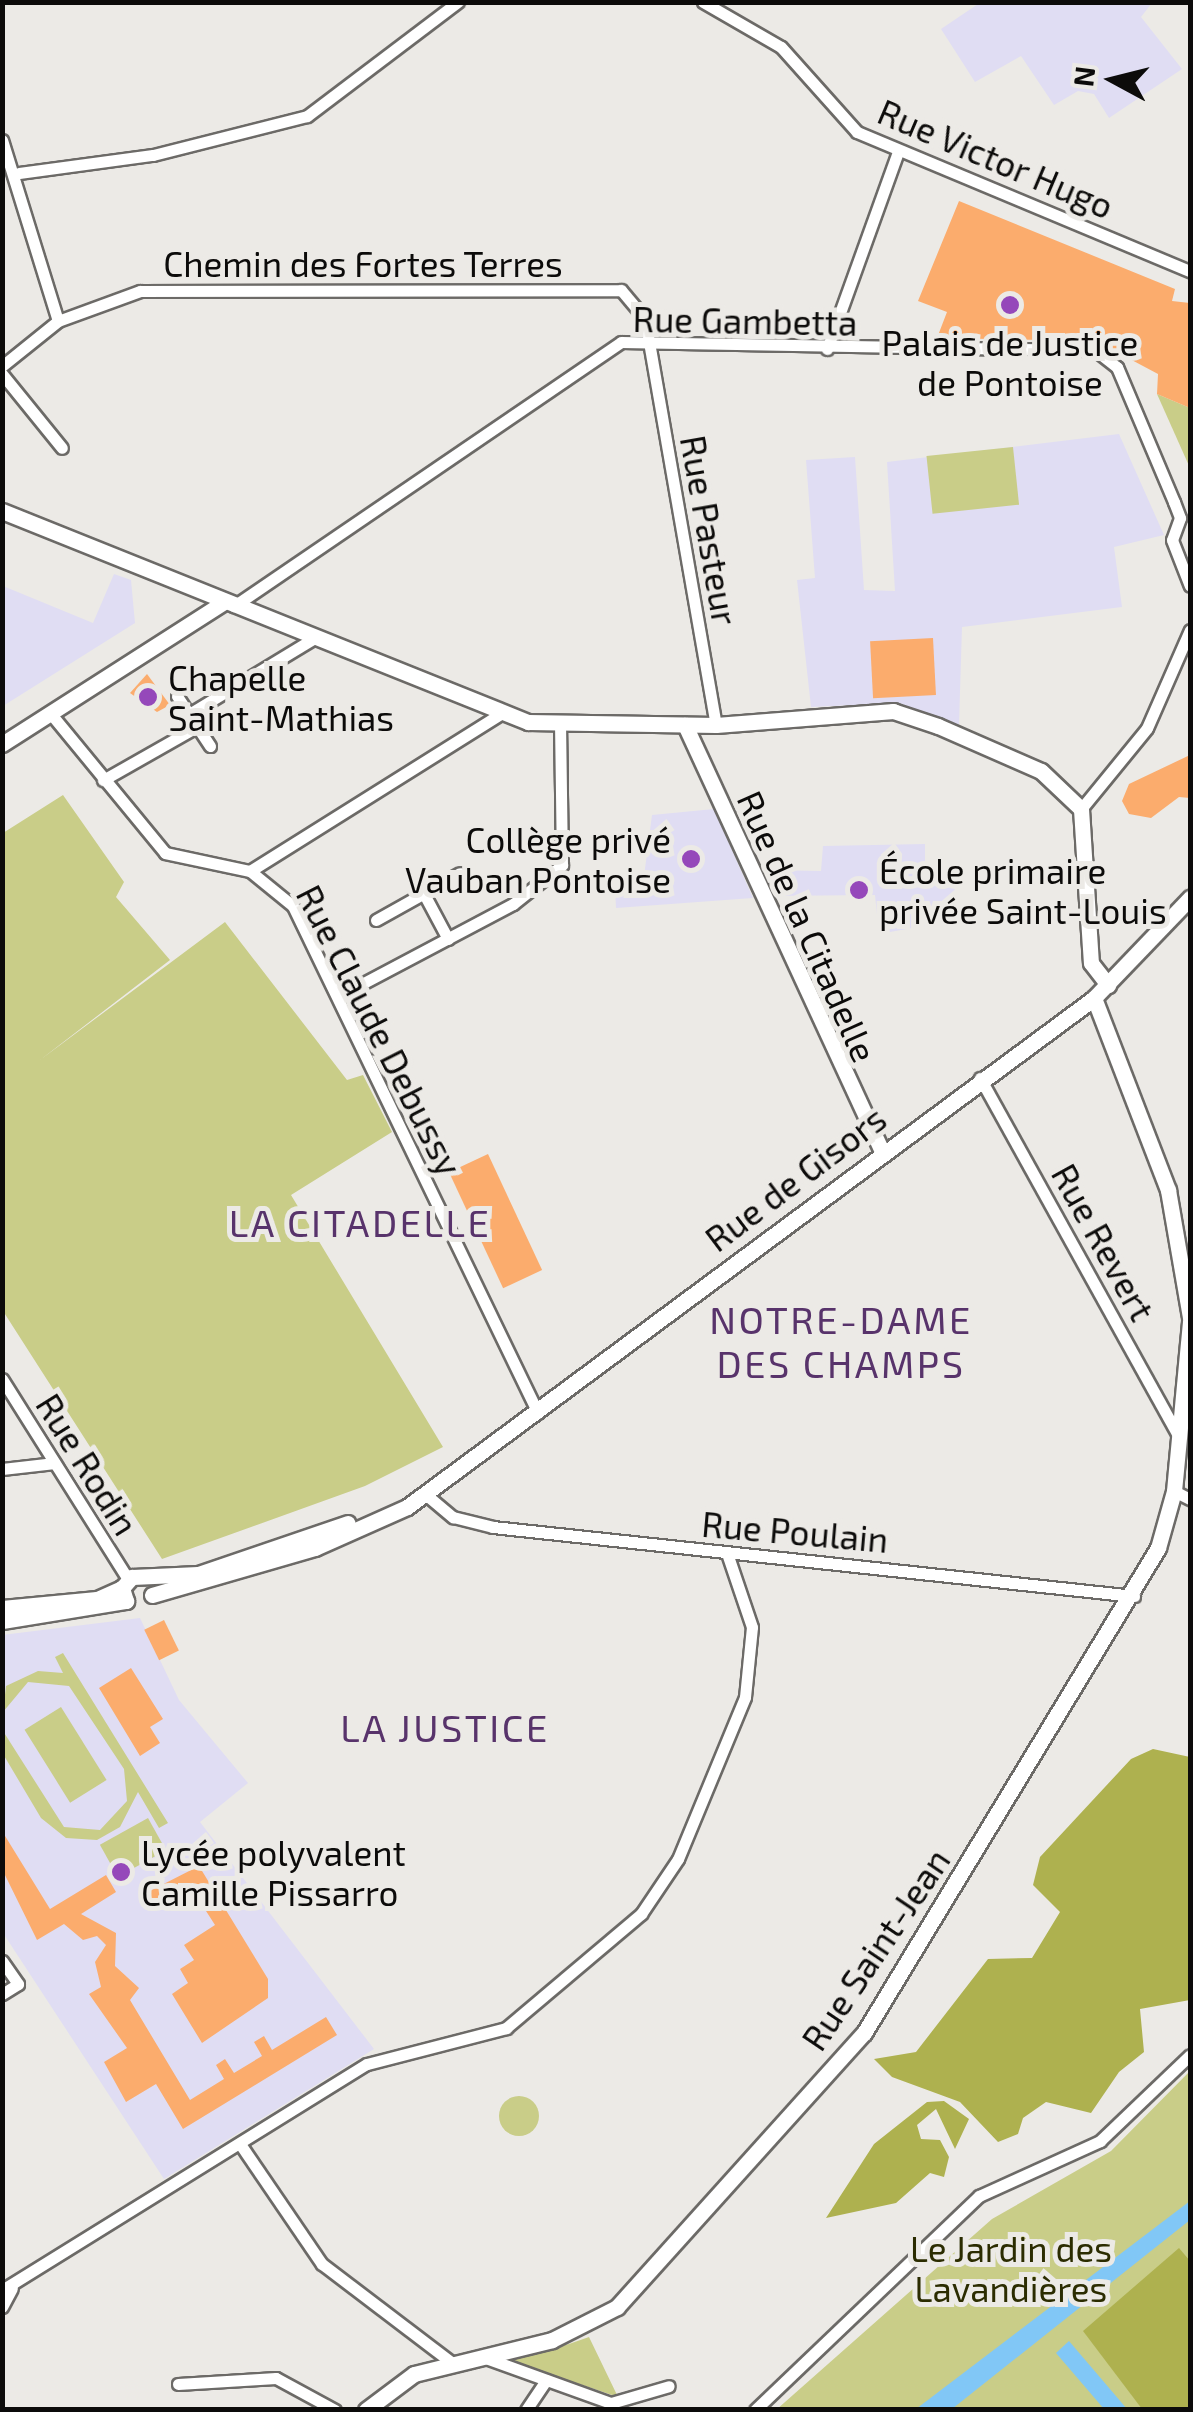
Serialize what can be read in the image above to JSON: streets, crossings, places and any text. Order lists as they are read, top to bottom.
{
  "streets": {
    "street": [
      "Rue Victor Hugo",
      "Chemin des Fortes Terres",
      "Rue Gambetta",
      "Rue Pasteur",
      "Rue de la Citadelle",
      "Rue Claude Debussy",
      "Rue de Gisors",
      "Rue Revert",
      "Rue Rodin",
      "Rue Poulain",
      "Rue Saint-Jean"
    ]
  },
  "crossings": [
    ["Chemin des Fortes Terres", "Rue Gambetta"],
    ["Chemin des Fortes Terres", "Rue Pasteur"],
    ["Rue Gambetta", "Rue Pasteur"],
    ["Rue de la Citadelle", "Rue de Gisors"],
    ["Rue Claude Debussy", "Rue de Gisors"],
    ["Rue de Gisors", "Rue Revert"],
    ["Rue de Gisors", "Rue Rodin"],
    ["Rue de Gisors", "Rue Poulain"],
    ["Rue de Gisors", "Rue Saint-Jean"],
    ["Rue Revert", "Rue Saint-Jean"],
    ["Rue Poulain", "Rue Saint-Jean"]
  ],
  "districts": ["LA CITADELLE", "NOTRE-DAME DES CHAMPS", "LA JUSTICE"],
  "parks": ["Le Jardin des Lavandières"],
  "places": [
    "Palais de Justice de Pontoise",
    "Chapelle Saint-Mathias",
    "Collège privé Vauban Pontoise",
    "École primaire privée Saint-Louis",
    "Lycée polyvalent Camille Pissarro"
  ],
  "north": "left"
}
